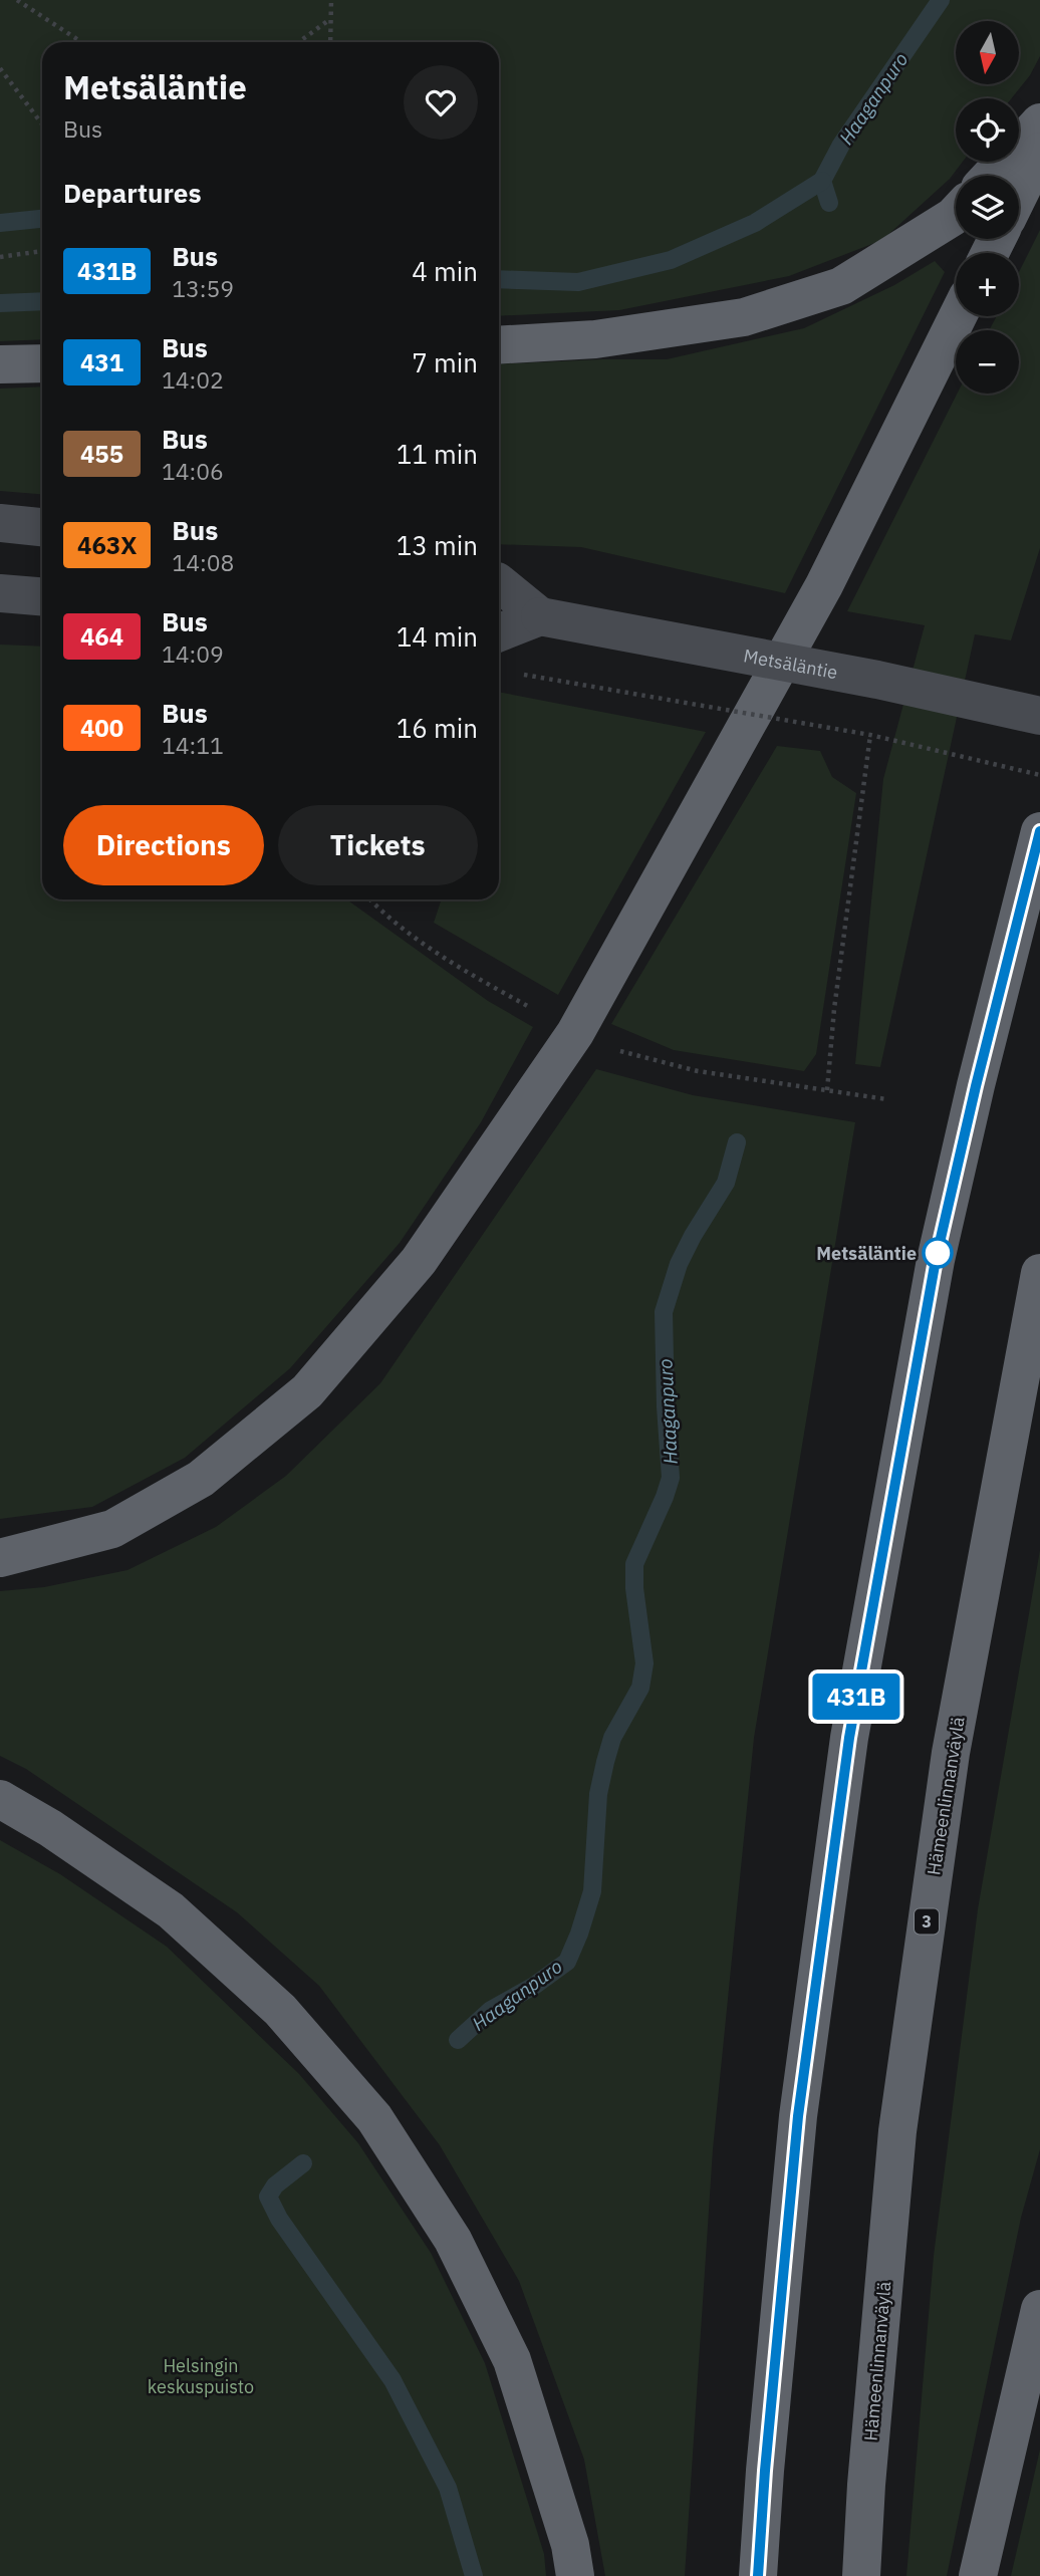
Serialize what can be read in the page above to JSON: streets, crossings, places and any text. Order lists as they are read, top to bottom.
{
  "streets": {
    "highway": ["Hämeenlinnanväylä", "3"],
    "main road": ["Metsäläntie"]
  },
  "water": ["Haaganpuro"],
  "parks": ["Helsingin keskuspuisto"],
  "places": ["Metsäläntie"],
  "lines": ["bus line 431B"],
  "north": "bottom",
  "page": {
    "on_map": "431B",
    "map_buttons": ["+", "−"],
    "heading": [
      ["Metsäläntie", "Bus"],
      "Departures"
    ],
    "list": [
      {
        "mark": "431B",
        "name": "Bus",
        "note": "13:59",
        "value": "4 min"
      },
      {
        "mark": "431",
        "name": "Bus",
        "note": "14:02",
        "value": "7 min"
      },
      {
        "mark": "455",
        "name": "Bus",
        "note": "14:06",
        "value": "11 min"
      },
      {
        "mark": "463X",
        "name": "Bus",
        "note": "14:08",
        "value": "13 min"
      },
      {
        "mark": "464",
        "name": "Bus",
        "note": "14:09",
        "value": "14 min"
      },
      {
        "mark": "400",
        "name": "Bus",
        "note": "14:11",
        "value": "16 min"
      }
    ],
    "buttons": ["Directions", "Tickets"]
  }
}
